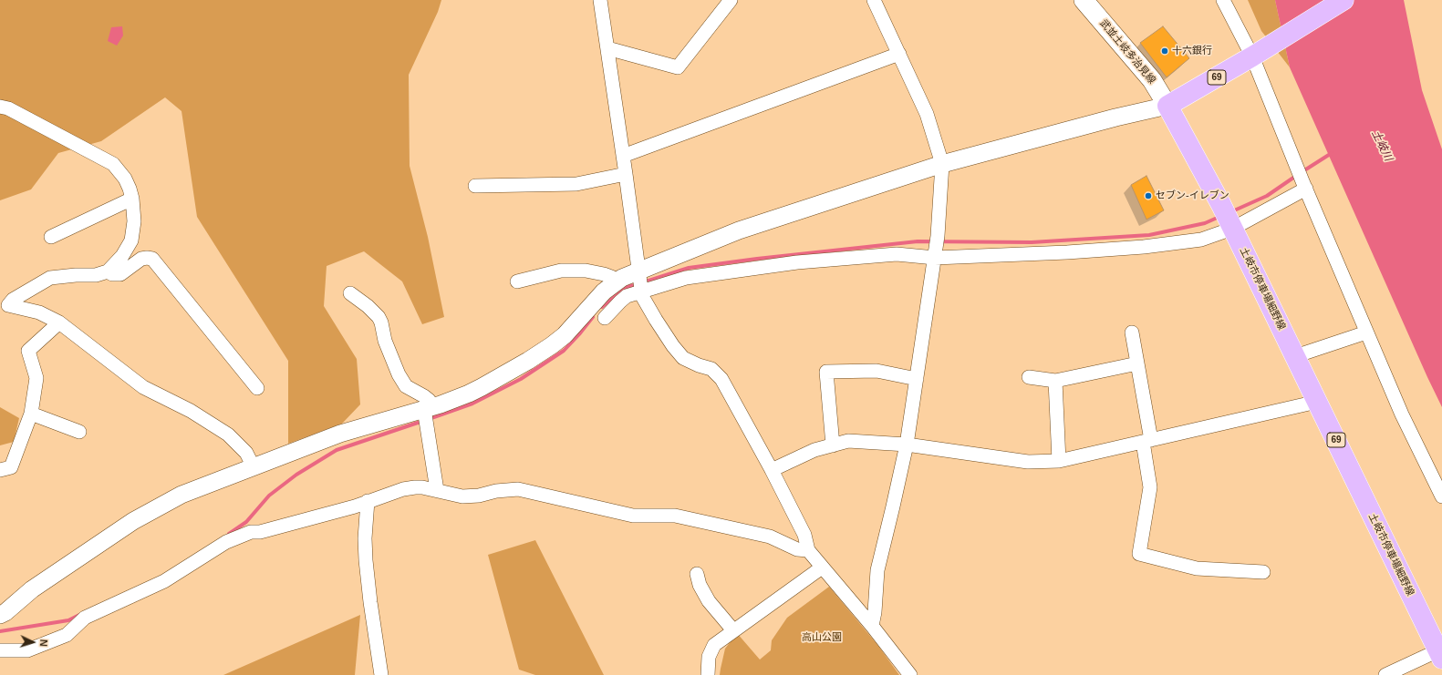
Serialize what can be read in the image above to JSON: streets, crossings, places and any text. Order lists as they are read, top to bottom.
{
  "streets": {
    "main road": ["武並土岐多治見線", "69", "土岐市停車場細野線"]
  },
  "crossings": [
    ["武並土岐多治見線", "69"],
    ["武並土岐多治見線", "土岐市停車場細野線"],
    ["69", "土岐市停車場細野線"]
  ],
  "water": ["土岐川"],
  "parks": ["高山公園"],
  "places": ["十六銀行", "セブン-イレブン"],
  "north": "right"
}
